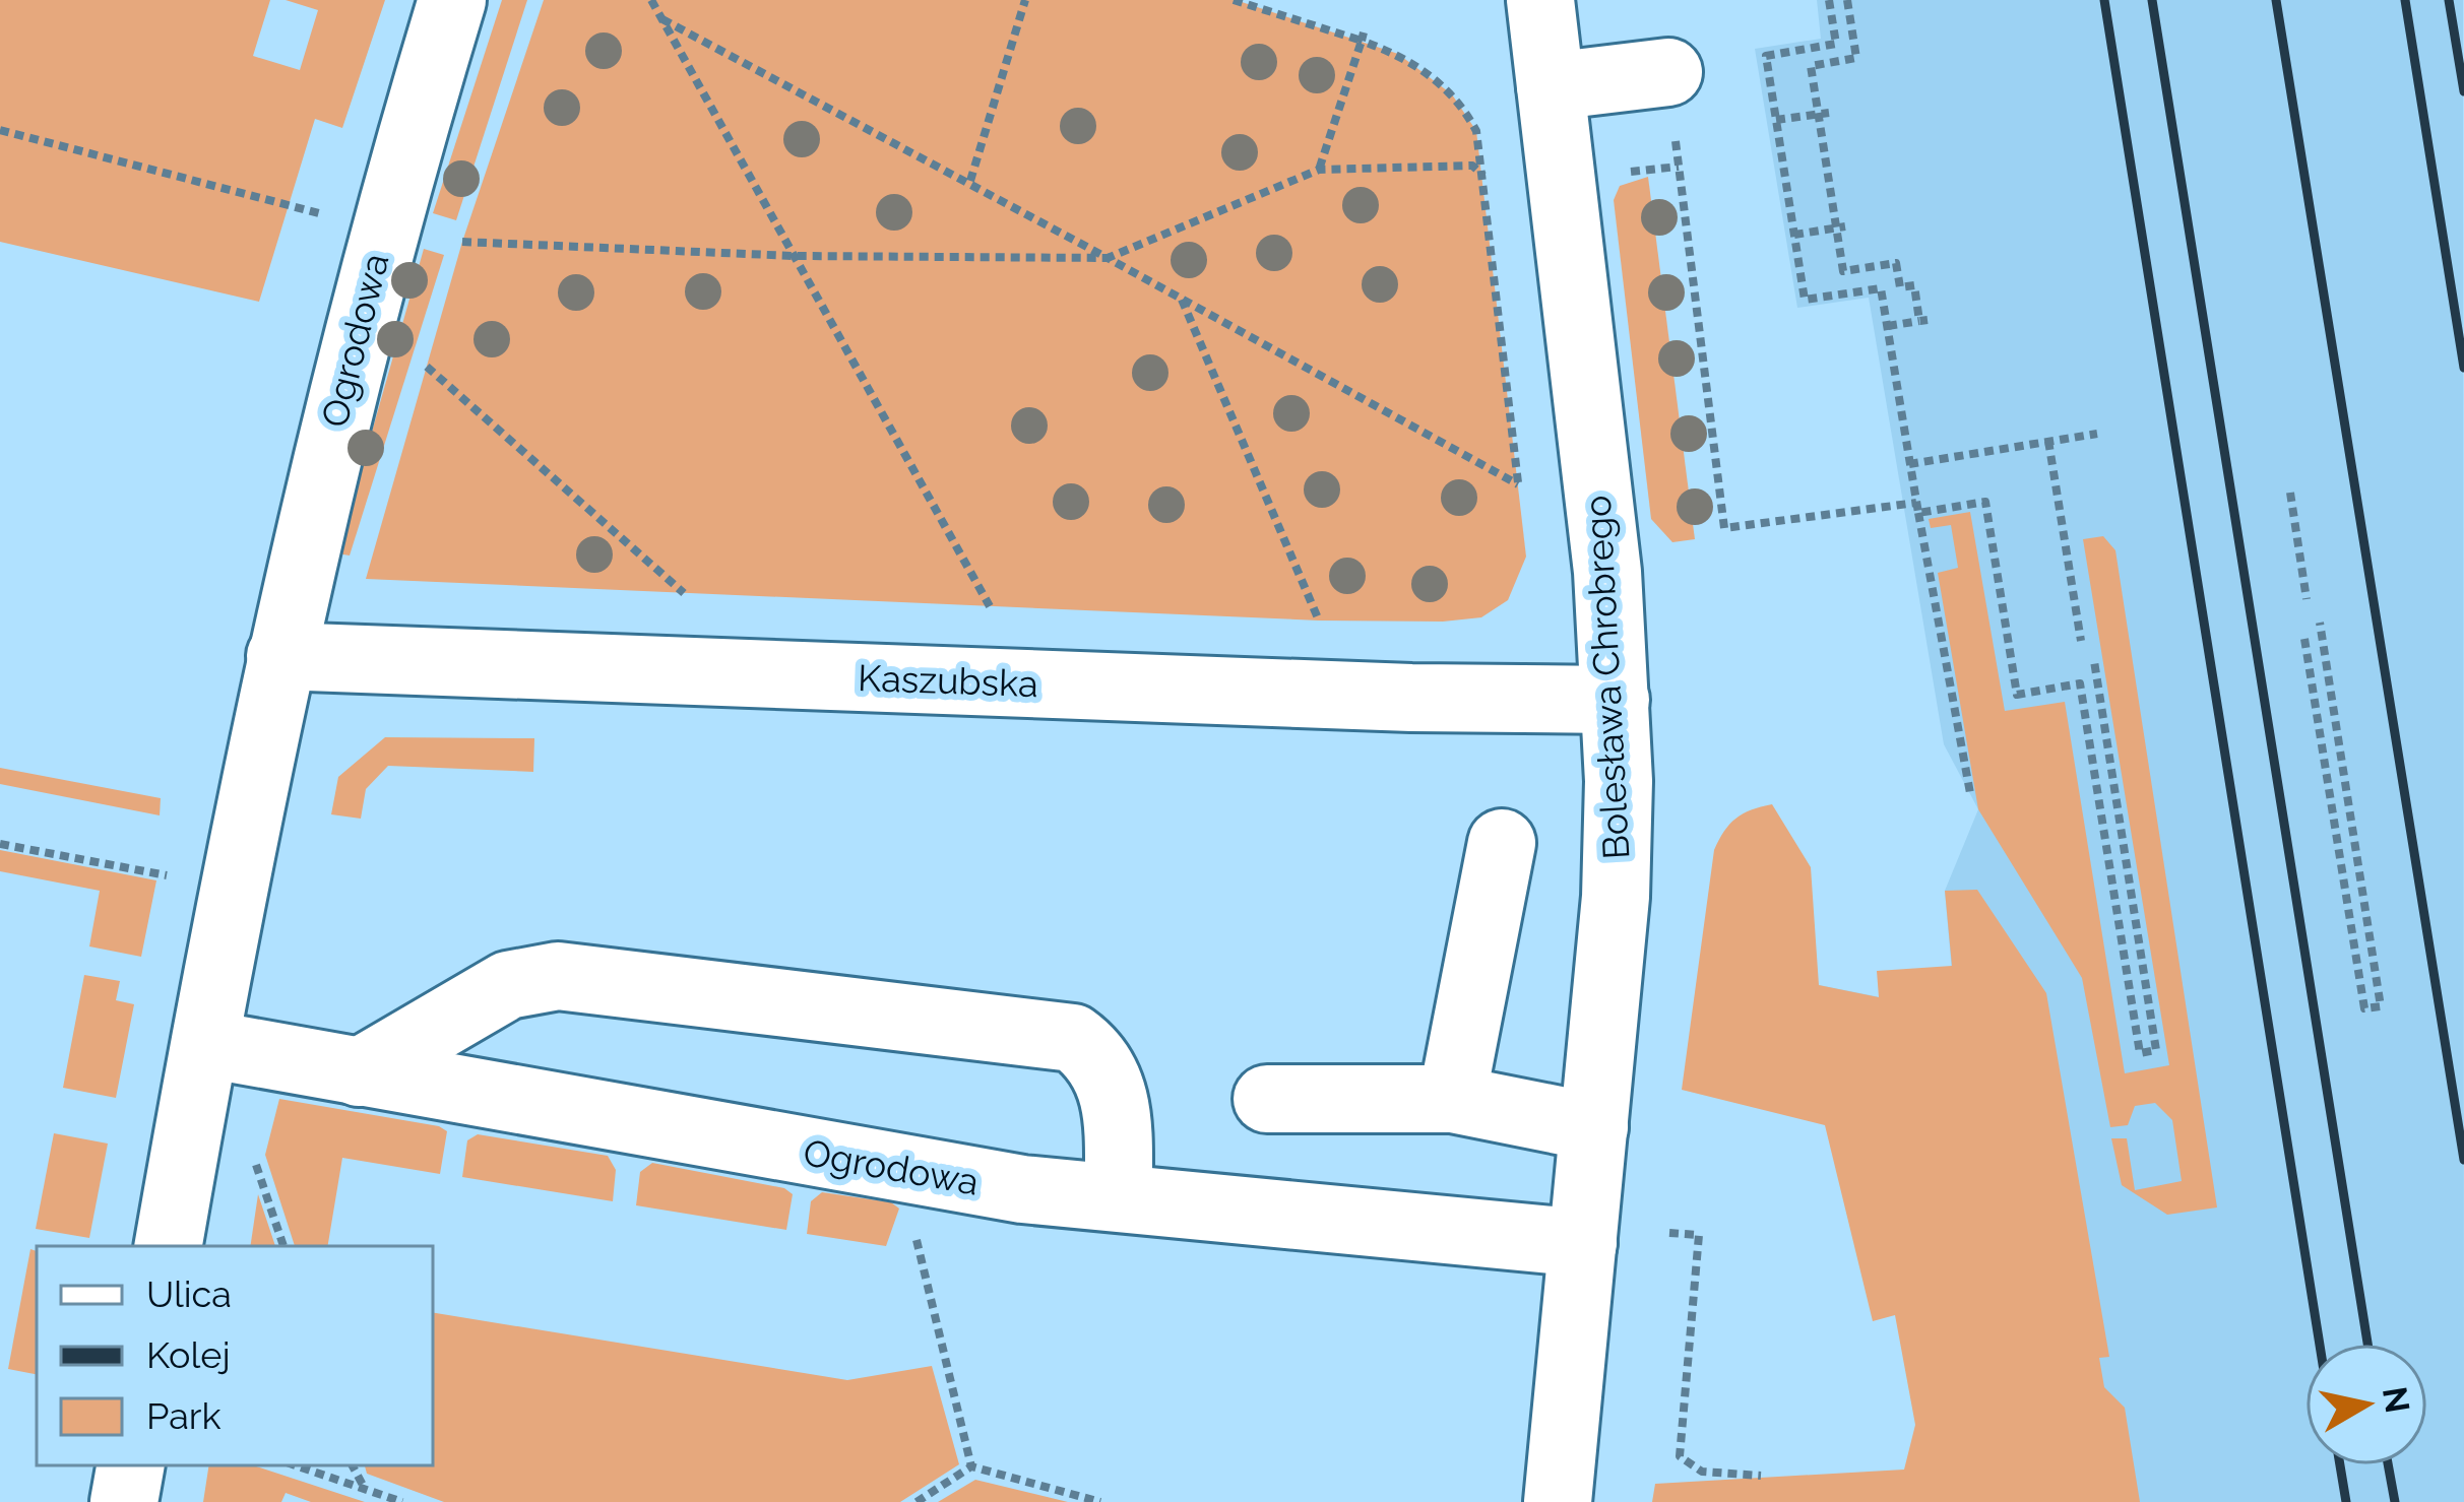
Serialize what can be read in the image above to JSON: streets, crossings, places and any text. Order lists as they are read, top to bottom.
{
  "streets": {
    "street": ["Ogrodowa", "Bolesława Chrobrego", "Kaszubska"]
  },
  "crossings": [
    ["Ogrodowa", "Bolesława Chrobrego"],
    ["Ogrodowa", "Kaszubska"],
    ["Bolesława Chrobrego", "Kaszubska"]
  ],
  "legend": ["Ulica", "Kolej", "Park"],
  "north": "right"
}
